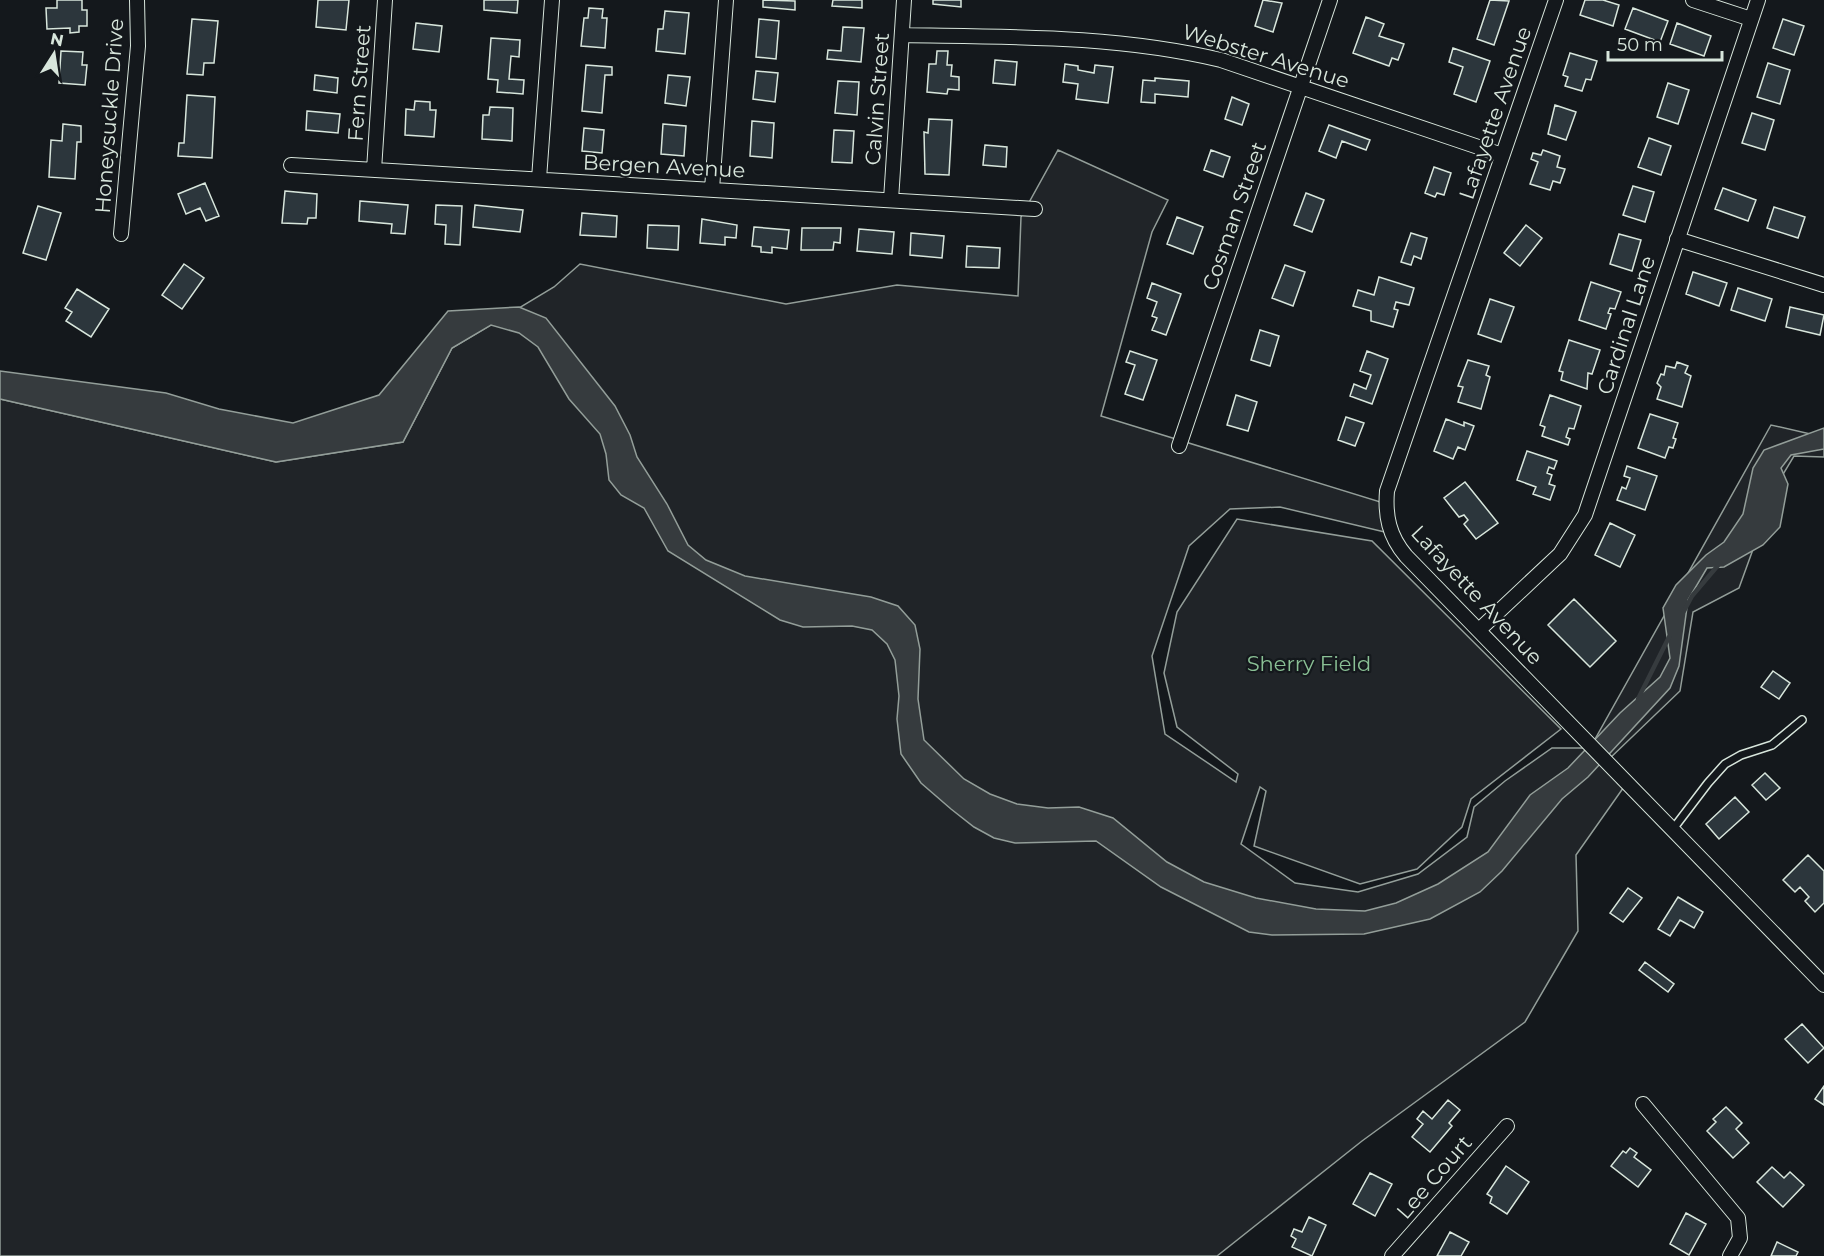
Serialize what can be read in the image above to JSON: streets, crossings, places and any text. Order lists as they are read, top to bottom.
{
  "streets": {
    "street": [
      "Webster Avenue",
      "Fern Street",
      "Calvin Street",
      "Lafayette Avenue",
      "Honeysuckle Drive",
      "Bergen Avenue",
      "Cosman Street",
      "Cardinal Lane",
      "Lee Court"
    ]
  },
  "crossings": [
    ["Webster Avenue", "Calvin Street"],
    ["Webster Avenue", "Lafayette Avenue"],
    ["Webster Avenue", "Cosman Street"],
    ["Fern Street", "Bergen Avenue"],
    ["Calvin Street", "Bergen Avenue"],
    ["Lafayette Avenue", "Cardinal Lane"]
  ],
  "parks": ["Sherry Field"],
  "scale_bar": "50 m",
  "north": "top"
}
